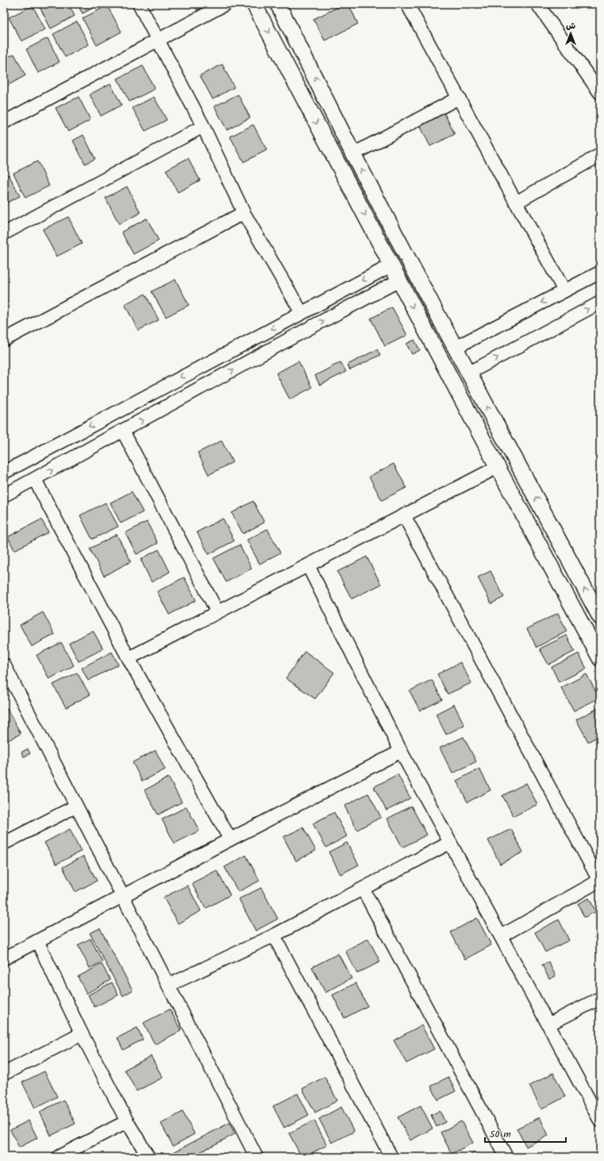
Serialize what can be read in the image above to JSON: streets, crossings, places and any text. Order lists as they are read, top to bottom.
{
  "scale_bar": "50 m",
  "north": "top"
}
